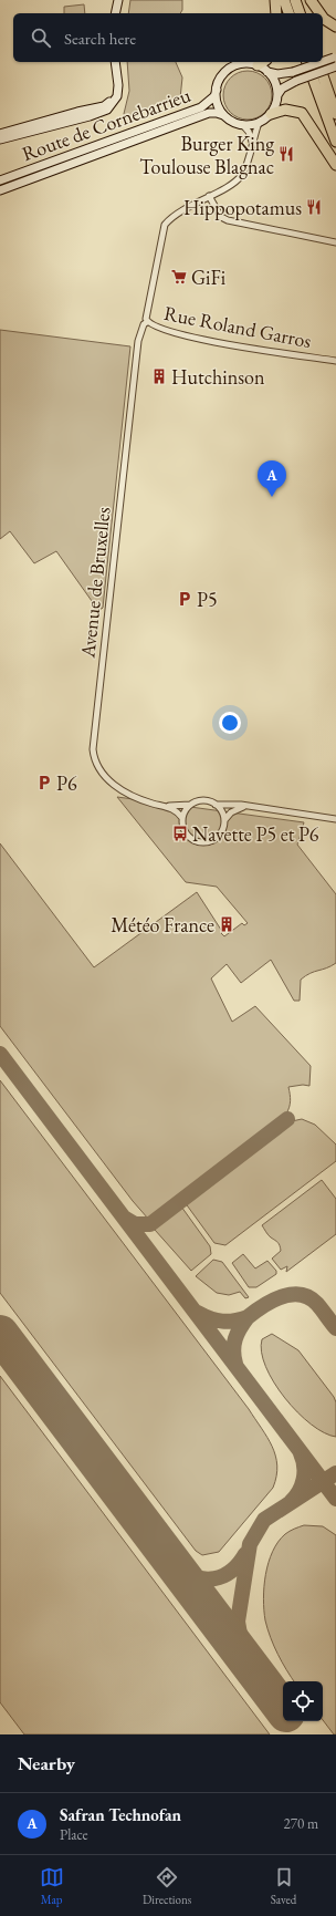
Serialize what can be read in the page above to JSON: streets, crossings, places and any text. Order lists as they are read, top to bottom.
{
  "streets": {
    "main road": ["Route de Cornebarrieu"],
    "street": ["Rue Roland Garros", "Avenue de Bruxelles"]
  },
  "crossings": [
    ["Route de Cornebarrieu", "Rue Roland Garros"],
    ["Rue Roland Garros", "Avenue de Bruxelles"]
  ],
  "places": {
    "restaurant": ["Burger King Toulouse Blagnac", "Hippopotamus"],
    "supermarket": ["GiFi"],
    "building": ["Hutchinson", "Météo France"],
    "parking": ["P5", "P6"],
    "bus stop": ["Navette P5 et P6"]
  },
  "page": {
    "search": "Search here",
    "pins": "A",
    "heading": "Nearby",
    "list": [
      {
        "mark": "A",
        "name": "Safran Technofan",
        "note": "Place",
        "value": "270 m"
      }
    ],
    "nav": ["Map", "Directions", "Saved"]
  }
}
